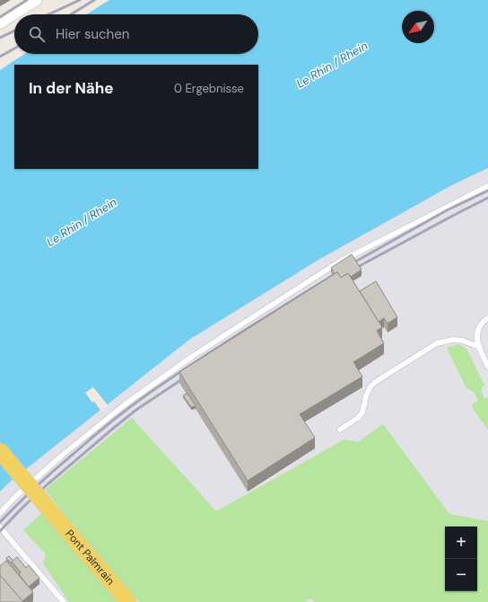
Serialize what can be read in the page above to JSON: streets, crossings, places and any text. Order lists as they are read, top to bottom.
{
  "streets": {
    "main road": ["Pont Palmrain"]
  },
  "water": ["Le Rhin / Rhein"],
  "north": "bottom left",
  "page": {
    "search": "Hier suchen",
    "heading": ["In der Nähe", "0 Ergebnisse"],
    "map_buttons": ["+", "−"]
  }
}
